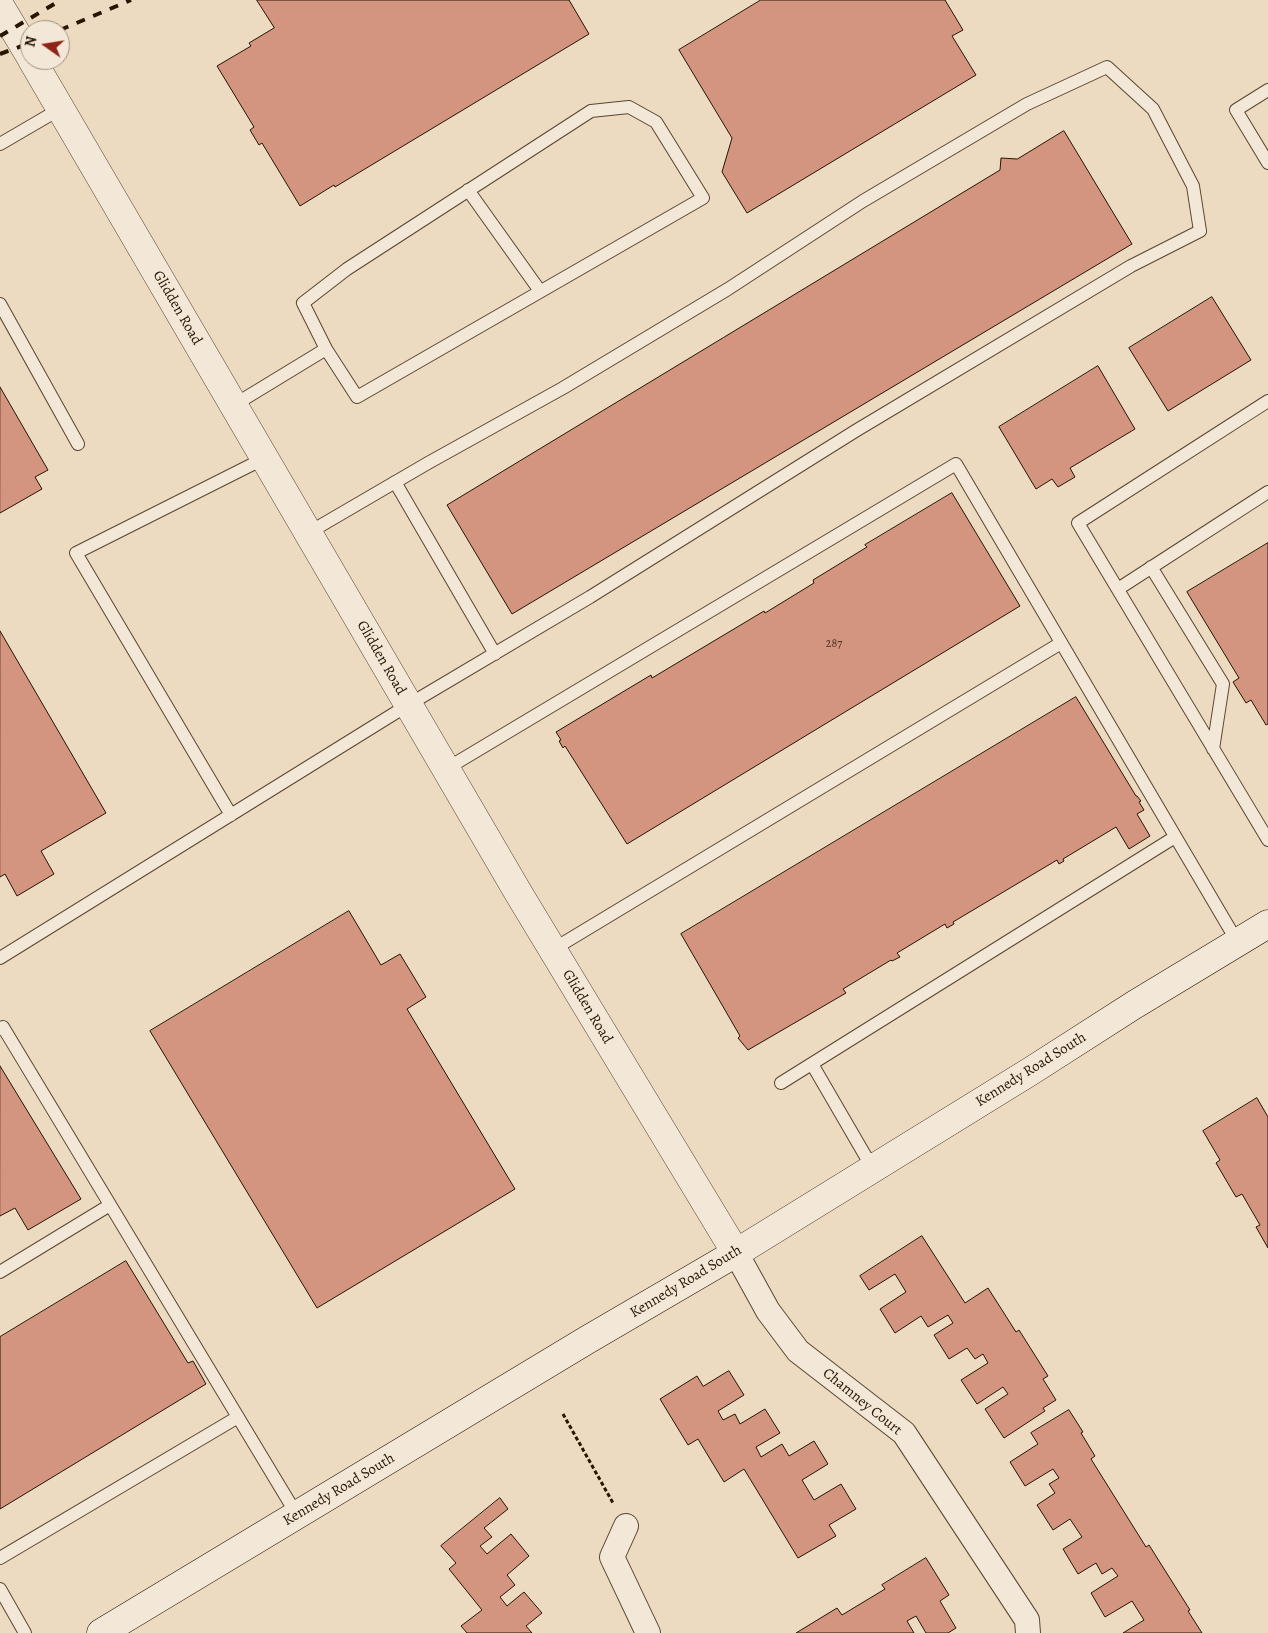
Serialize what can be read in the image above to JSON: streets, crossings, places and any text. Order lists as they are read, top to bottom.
{
  "streets": {
    "street": ["Glidden Road", "Kennedy Road South", "Chamney Court"]
  },
  "crossings": [
    ["Glidden Road", "Kennedy Road South"],
    ["Glidden Road", "Chamney Court"],
    ["Kennedy Road South", "Chamney Court"]
  ],
  "house_numbers": ["287"],
  "north": "left"
}
